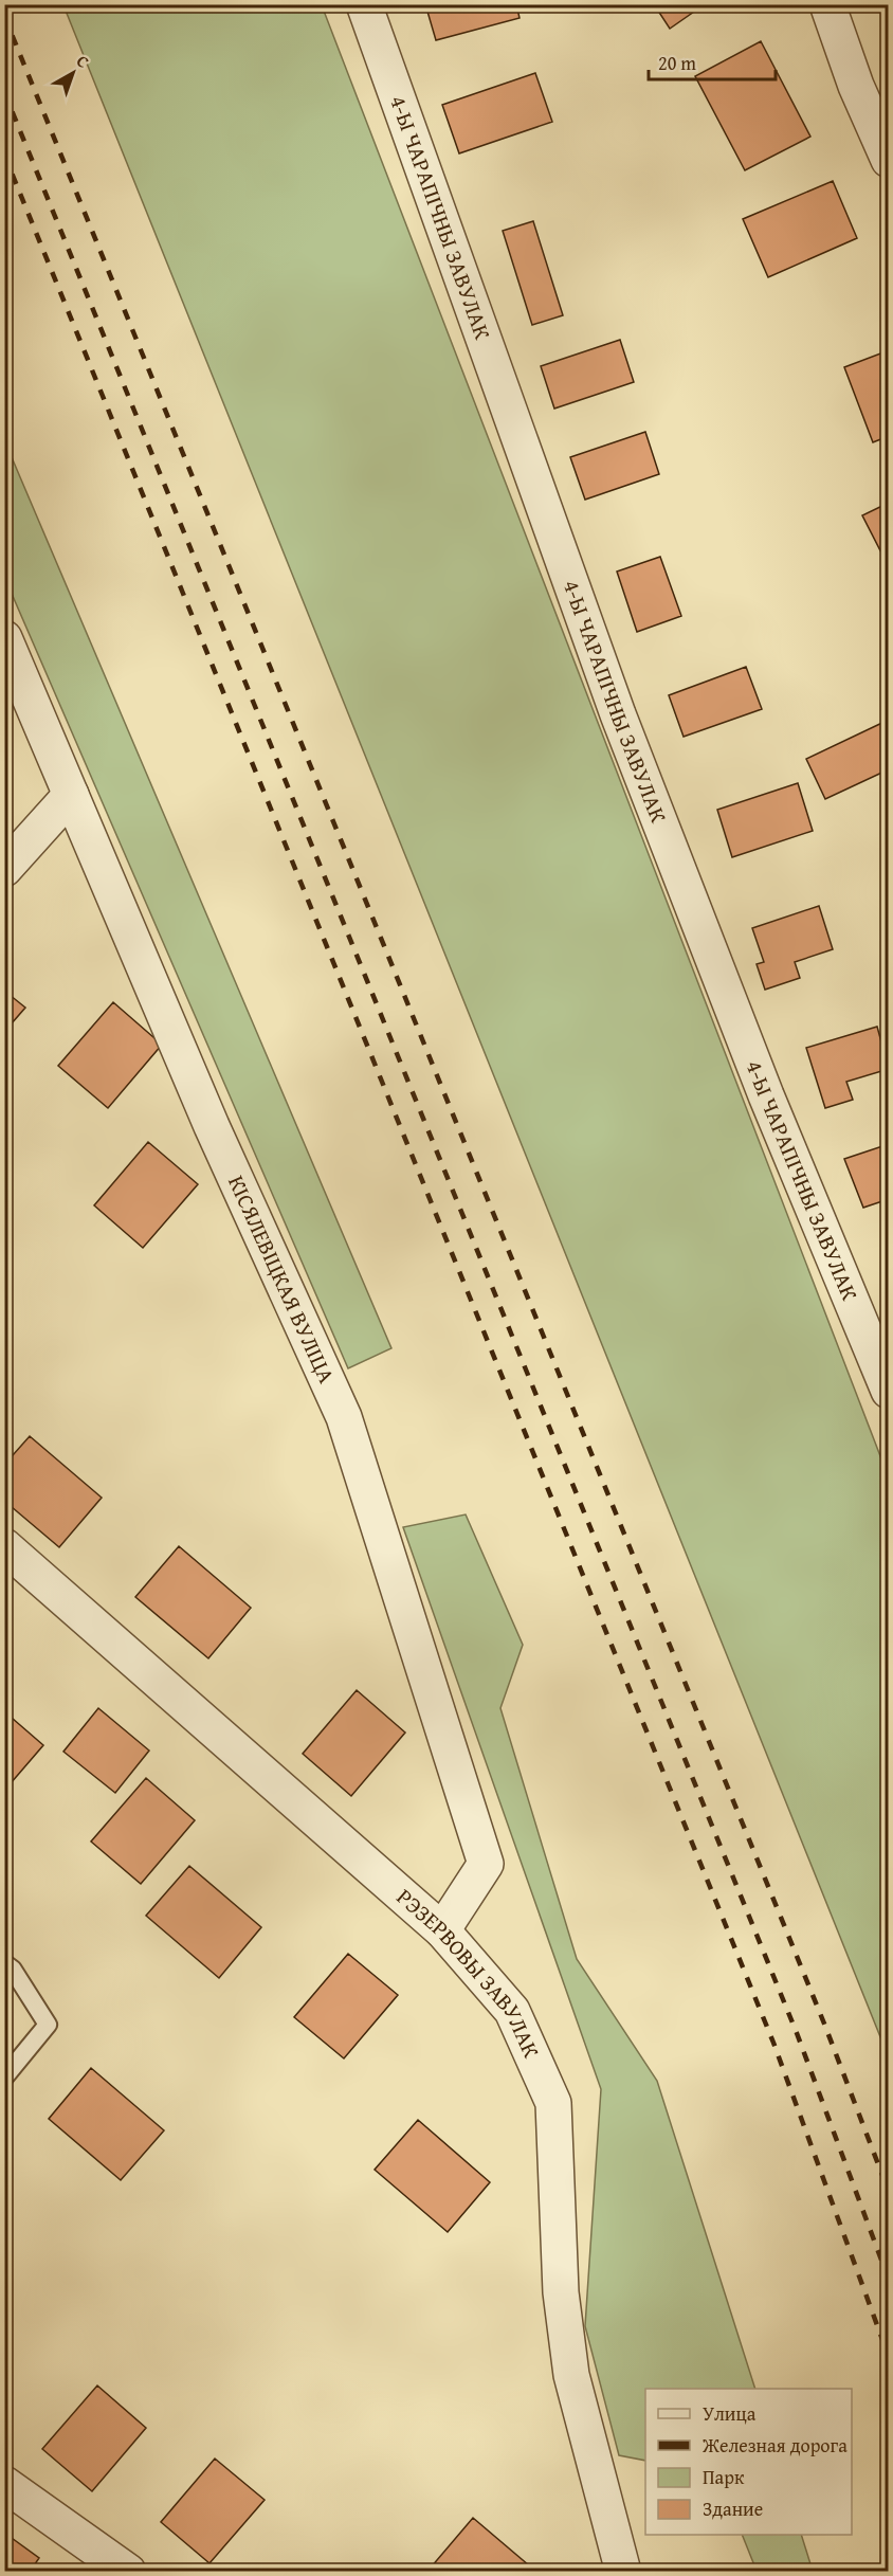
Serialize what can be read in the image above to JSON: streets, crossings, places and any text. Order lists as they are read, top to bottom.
{
  "streets": {
    "street": ["4-Ы ЧАРАПІЧНЫ ЗАВУЛАК", "КІСЯЛЕВІЦКАЯ ВУЛІЦА", "РЭЗЕРВОВЫ ЗАВУЛАК"]
  },
  "crossings": [
    ["КІСЯЛЕВІЦКАЯ ВУЛІЦА", "РЭЗЕРВОВЫ ЗАВУЛАК"]
  ],
  "legend": [
    "Улица",
    "Железная дорога",
    "Парк",
    "Здание"
  ],
  "scale_bar": "20 m",
  "north": "top right"
}
